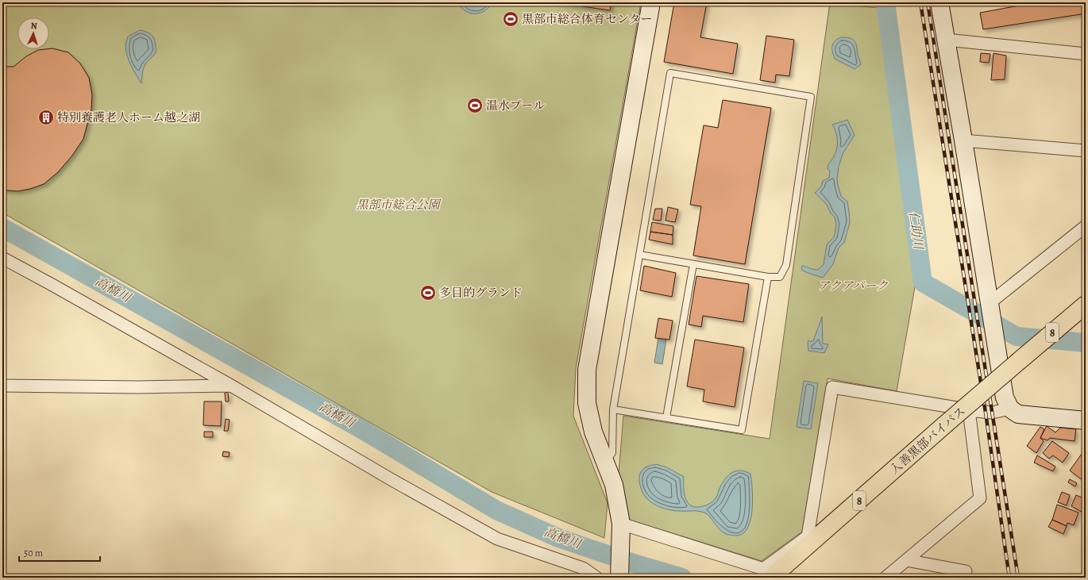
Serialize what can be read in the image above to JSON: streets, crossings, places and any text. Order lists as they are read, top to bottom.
{
  "streets": {
    "highway": ["8", "入善黒部バイパス"]
  },
  "water": ["仁助川", "高橋川"],
  "parks": ["黒部市総合公園", "アクアパーク"],
  "places": {
    "sports": ["黒部市総合体育センター", "温水プール", "多目的グランド"],
    "building": ["特別養護老人ホーム越之湖"]
  },
  "scale_bar": "50 m",
  "north": "top"
}
